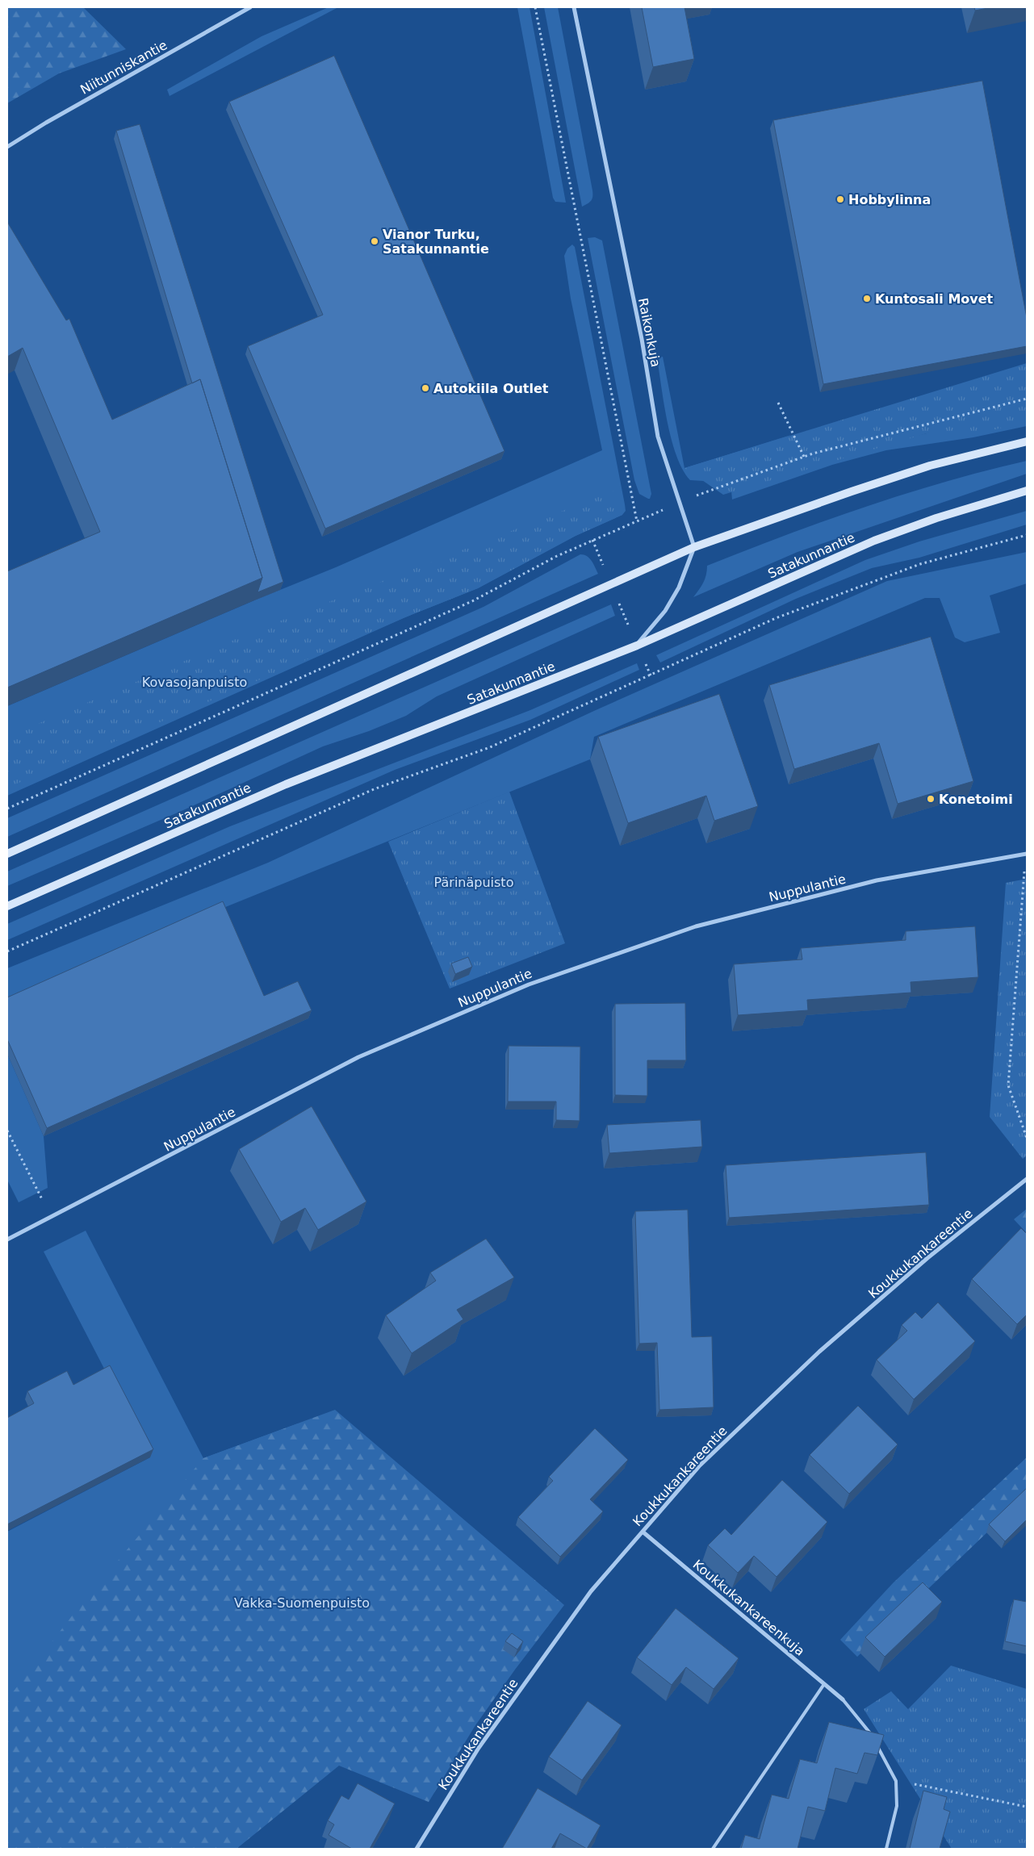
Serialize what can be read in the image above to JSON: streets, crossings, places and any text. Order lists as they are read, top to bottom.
{
  "streets": {
    "main road": ["Satakunnantie"],
    "street": [
      "Niitunniskantie",
      "Raikonkuja",
      "Nuppulantie",
      "Koukkukankareentie",
      "Koukkukankareenkuja"
    ]
  },
  "crossings": [
    ["Koukkukankareentie", "Koukkukankareenkuja"]
  ],
  "parks": ["Kovasojanpuisto", "Pärinäpuisto", "Vakka-Suomenpuisto"],
  "places": [
    "Hobbylinna",
    "Vianor Turku, Satakunnantie",
    "Kuntosali Movet",
    "Autokiila Outlet",
    "Konetoimi"
  ]
}
